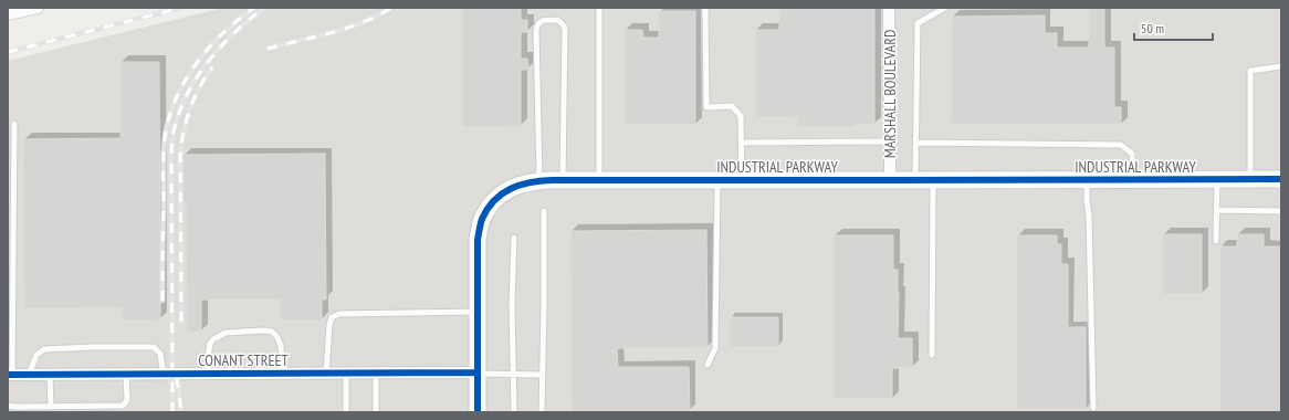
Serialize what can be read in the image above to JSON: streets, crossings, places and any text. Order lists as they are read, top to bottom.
{
  "streets": {
    "street": ["MARSHALL BOULEVARD", "INDUSTRIAL PARKWAY", "CONANT STREET"]
  },
  "crossings": [
    ["MARSHALL BOULEVARD", "INDUSTRIAL PARKWAY"],
    ["INDUSTRIAL PARKWAY", "CONANT STREET"]
  ],
  "scale_bar": "50 m"
}
